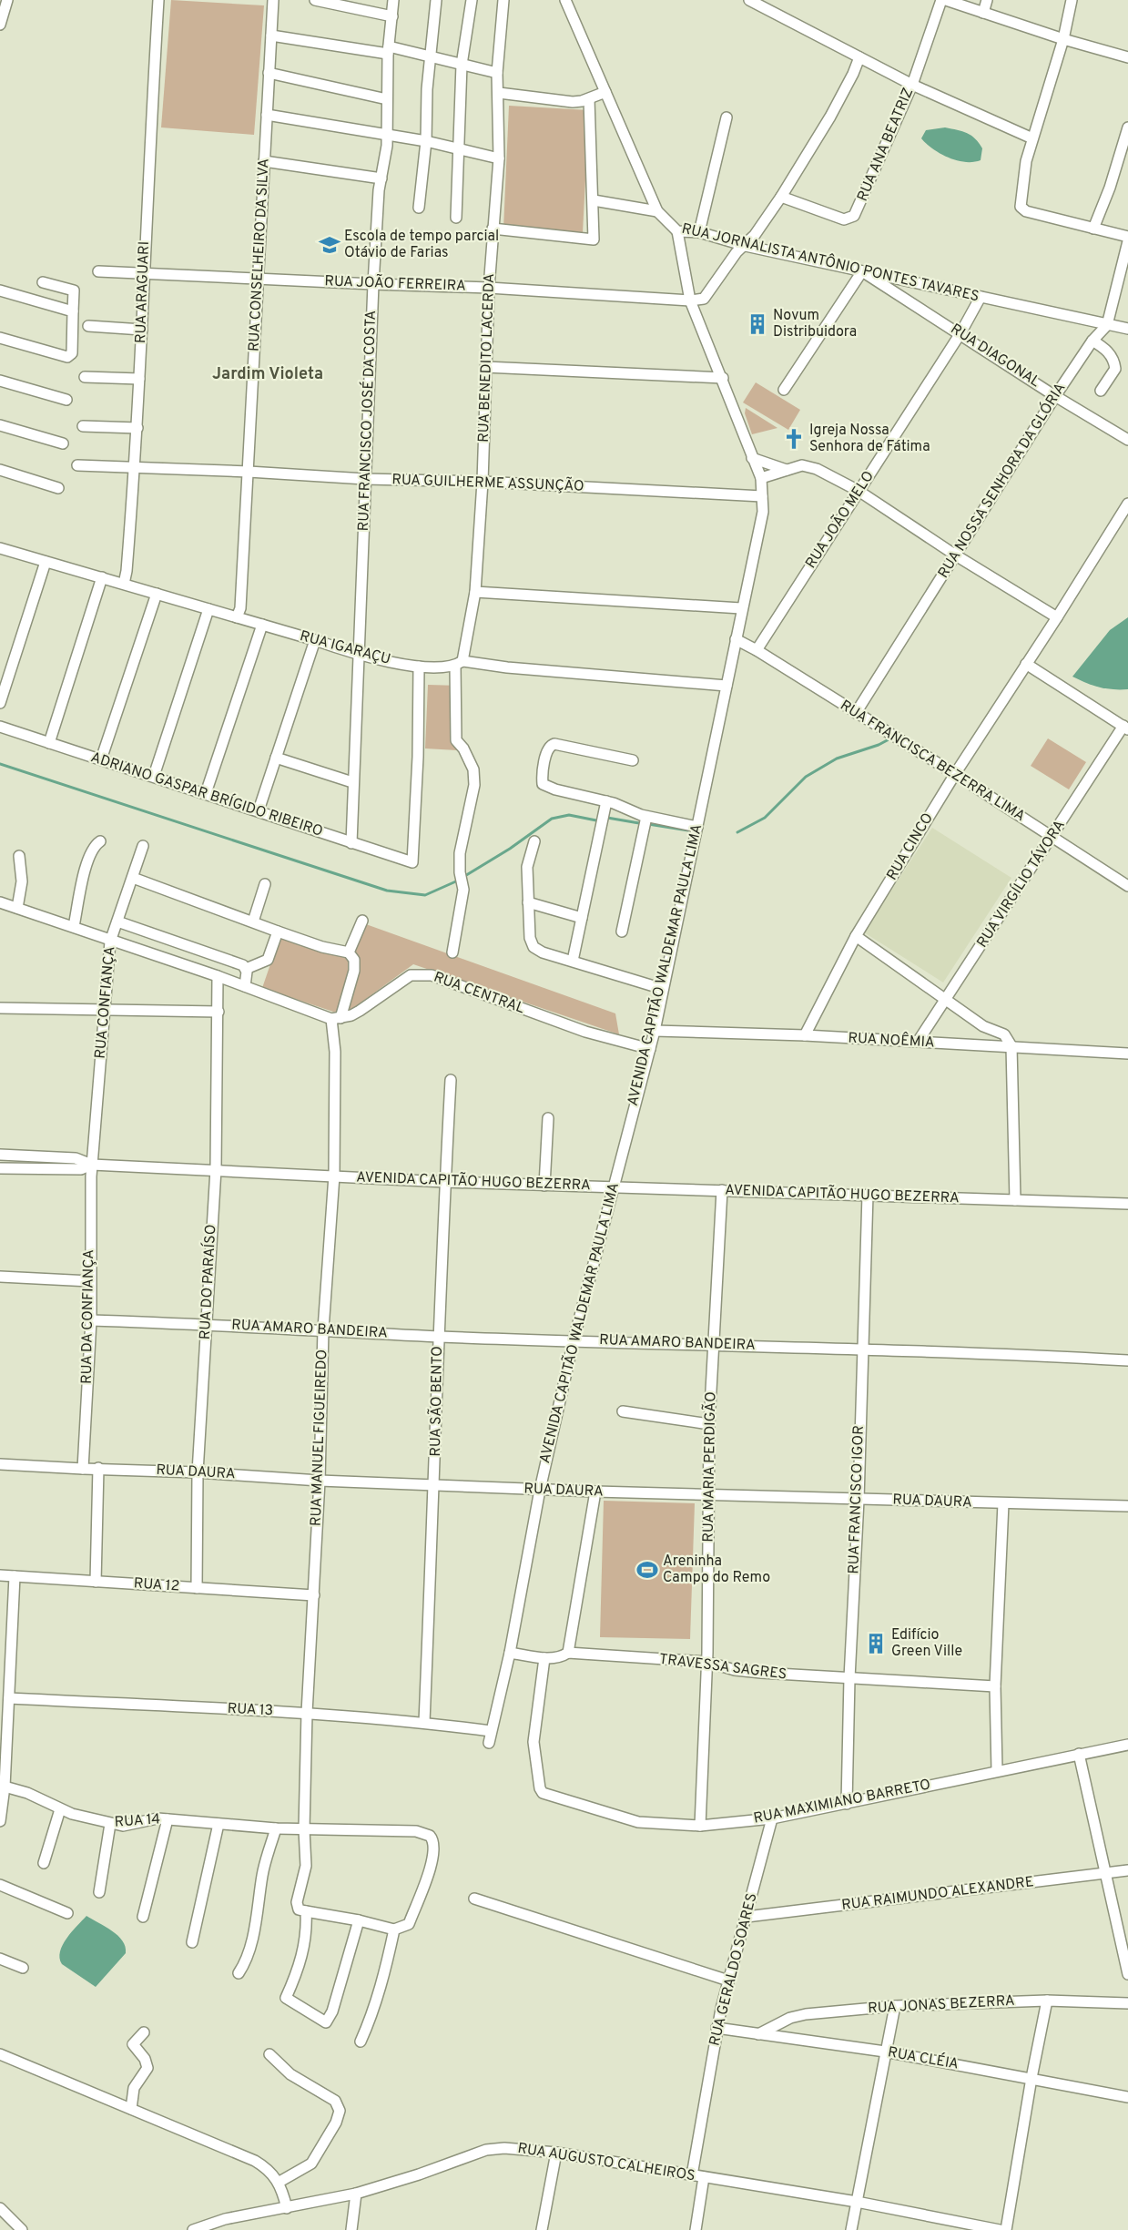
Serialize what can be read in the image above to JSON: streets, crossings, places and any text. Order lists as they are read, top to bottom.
{
  "streets": {
    "street": [
      "RUA ANA BEATRIZ",
      "RUA CONSELHEIRO DA SILVA",
      "RUA JORNALISTA ANTÔNIO PONTES TAVARES",
      "RUA JOÃO FERREIRA",
      "RUA ARAGUARI",
      "RUA DIAGONAL",
      "RUA BENEDITO LACERDA",
      "RUA FRANCISCO JOSÉ DA COSTA",
      "RUA NOSSA SENHORA DA GLÓRIA",
      "RUA GUILHERME ASSUNÇÃO",
      "RUA JOÃO MELO",
      "RUA IGARAÇU",
      "RUA FRANCISCA BEZERRA LIMA",
      "ADRIANO GASPAR BRÍGIDO RIBEIRO",
      "RUA CINCO",
      "RUA VIRGÍLIO TÁVORA",
      "AVENIDA CAPITÃO WALDEMAR PAULA LIMA",
      "RUA CENTRAL",
      "RUA CONFIANÇA",
      "RUA NOÊMIA",
      "AVENIDA CAPITÃO HUGO BEZERRA",
      "RUA DO PARAÍSO",
      "RUA DA CONFIANÇA",
      "RUA AMARO BANDEIRA",
      "RUA SÃO BENTO",
      "RUA MANUEL FIGUEIREDO",
      "RUA MARIA PERDIGÃO",
      "RUA DAURA",
      "RUA FRANCISCO IGOR",
      "RUA 12",
      "TRAVESSA SAGRES",
      "RUA 13",
      "RUA MAXIMIANO BARRETO",
      "RUA 14",
      "RUA RAIMUNDO ALEXANDRE",
      "RUA GERALDO SOARES",
      "RUA JONAS BEZERRA",
      "RUA CLÉIA",
      "RUA AUGUSTO CALHEIROS"
    ]
  },
  "crossings": [
    ["RUA CONSELHEIRO DA SILVA", "RUA JOÃO FERREIRA"],
    ["RUA CONSELHEIRO DA SILVA", "RUA GUILHERME ASSUNÇÃO"],
    ["RUA CONSELHEIRO DA SILVA", "RUA IGARAÇU"],
    ["RUA JORNALISTA ANTÔNIO PONTES TAVARES", "RUA DIAGONAL"],
    ["RUA JORNALISTA ANTÔNIO PONTES TAVARES", "RUA NOSSA SENHORA DA GLÓRIA"],
    ["RUA JORNALISTA ANTÔNIO PONTES TAVARES", "RUA JOÃO MELO"],
    ["RUA JORNALISTA ANTÔNIO PONTES TAVARES", "AVENIDA CAPITÃO WALDEMAR PAULA LIMA"],
    ["RUA JOÃO FERREIRA", "RUA ARAGUARI"],
    ["RUA JOÃO FERREIRA", "RUA BENEDITO LACERDA"],
    ["RUA JOÃO FERREIRA", "RUA FRANCISCO JOSÉ DA COSTA"],
    ["RUA JOÃO FERREIRA", "AVENIDA CAPITÃO WALDEMAR PAULA LIMA"],
    ["RUA ARAGUARI", "RUA GUILHERME ASSUNÇÃO"],
    ["RUA ARAGUARI", "RUA IGARAÇU"],
    ["RUA DIAGONAL", "RUA NOSSA SENHORA DA GLÓRIA"],
    ["RUA DIAGONAL", "RUA JOÃO MELO"],
    ["RUA BENEDITO LACERDA", "RUA GUILHERME ASSUNÇÃO"],
    ["RUA BENEDITO LACERDA", "RUA IGARAÇU"],
    ["RUA FRANCISCO JOSÉ DA COSTA", "RUA GUILHERME ASSUNÇÃO"],
    ["RUA FRANCISCO JOSÉ DA COSTA", "RUA IGARAÇU"],
    ["RUA FRANCISCO JOSÉ DA COSTA", "ADRIANO GASPAR BRÍGIDO RIBEIRO"],
    ["RUA NOSSA SENHORA DA GLÓRIA", "RUA FRANCISCA BEZERRA LIMA"],
    ["RUA GUILHERME ASSUNÇÃO", "AVENIDA CAPITÃO WALDEMAR PAULA LIMA"],
    ["RUA JOÃO MELO", "RUA FRANCISCA BEZERRA LIMA"],
    ["RUA IGARAÇU", "ADRIANO GASPAR BRÍGIDO RIBEIRO"],
    ["RUA IGARAÇU", "AVENIDA CAPITÃO WALDEMAR PAULA LIMA"],
    ["RUA FRANCISCA BEZERRA LIMA", "RUA CINCO"],
    ["RUA FRANCISCA BEZERRA LIMA", "RUA VIRGÍLIO TÁVORA"],
    ["RUA FRANCISCA BEZERRA LIMA", "AVENIDA CAPITÃO WALDEMAR PAULA LIMA"],
    ["RUA CINCO", "RUA NOÊMIA"],
    ["RUA VIRGÍLIO TÁVORA", "RUA NOÊMIA"],
    ["AVENIDA CAPITÃO WALDEMAR PAULA LIMA", "RUA CENTRAL"],
    ["AVENIDA CAPITÃO WALDEMAR PAULA LIMA", "RUA NOÊMIA"],
    ["AVENIDA CAPITÃO WALDEMAR PAULA LIMA", "AVENIDA CAPITÃO HUGO BEZERRA"],
    ["AVENIDA CAPITÃO WALDEMAR PAULA LIMA", "RUA AMARO BANDEIRA"],
    ["AVENIDA CAPITÃO WALDEMAR PAULA LIMA", "RUA DAURA"],
    ["AVENIDA CAPITÃO WALDEMAR PAULA LIMA", "TRAVESSA SAGRES"],
    ["AVENIDA CAPITÃO WALDEMAR PAULA LIMA", "RUA 13"],
    ["RUA CENTRAL", "RUA MANUEL FIGUEIREDO"],
    ["RUA CONFIANÇA", "AVENIDA CAPITÃO HUGO BEZERRA"],
    ["RUA CONFIANÇA", "RUA DA CONFIANÇA"],
    ["AVENIDA CAPITÃO HUGO BEZERRA", "RUA DO PARAÍSO"],
    ["AVENIDA CAPITÃO HUGO BEZERRA", "RUA DA CONFIANÇA"],
    ["AVENIDA CAPITÃO HUGO BEZERRA", "RUA SÃO BENTO"],
    ["AVENIDA CAPITÃO HUGO BEZERRA", "RUA MANUEL FIGUEIREDO"],
    ["AVENIDA CAPITÃO HUGO BEZERRA", "RUA MARIA PERDIGÃO"],
    ["AVENIDA CAPITÃO HUGO BEZERRA", "RUA FRANCISCO IGOR"],
    ["RUA DO PARAÍSO", "RUA AMARO BANDEIRA"],
    ["RUA DO PARAÍSO", "RUA DAURA"],
    ["RUA DO PARAÍSO", "RUA 12"],
    ["RUA DA CONFIANÇA", "RUA AMARO BANDEIRA"],
    ["RUA DA CONFIANÇA", "RUA DAURA"],
    ["RUA AMARO BANDEIRA", "RUA SÃO BENTO"],
    ["RUA AMARO BANDEIRA", "RUA MANUEL FIGUEIREDO"],
    ["RUA AMARO BANDEIRA", "RUA MARIA PERDIGÃO"],
    ["RUA AMARO BANDEIRA", "RUA FRANCISCO IGOR"],
    ["RUA SÃO BENTO", "RUA DAURA"],
    ["RUA SÃO BENTO", "RUA 13"],
    ["RUA MANUEL FIGUEIREDO", "RUA DAURA"],
    ["RUA MANUEL FIGUEIREDO", "RUA 12"],
    ["RUA MANUEL FIGUEIREDO", "RUA 13"],
    ["RUA MANUEL FIGUEIREDO", "RUA 14"],
    ["RUA MARIA PERDIGÃO", "RUA DAURA"],
    ["RUA MARIA PERDIGÃO", "TRAVESSA SAGRES"],
    ["RUA MARIA PERDIGÃO", "RUA MAXIMIANO BARRETO"],
    ["RUA DAURA", "RUA FRANCISCO IGOR"],
    ["RUA FRANCISCO IGOR", "TRAVESSA SAGRES"],
    ["RUA FRANCISCO IGOR", "RUA MAXIMIANO BARRETO"],
    ["TRAVESSA SAGRES", "RUA MAXIMIANO BARRETO"],
    ["RUA MAXIMIANO BARRETO", "RUA GERALDO SOARES"],
    ["RUA RAIMUNDO ALEXANDRE", "RUA GERALDO SOARES"],
    ["RUA GERALDO SOARES", "RUA CLÉIA"],
    ["RUA GERALDO SOARES", "RUA AUGUSTO CALHEIROS"],
    ["RUA JONAS BEZERRA", "RUA CLÉIA"]
  ],
  "districts": ["Jardim Violeta"],
  "places": {
    "school or university": ["Escola de tempo parcial Otávio de Farias"],
    "building": ["Novum Distribuidora", "Edifício Green Ville"],
    "church": ["Igreja Nossa Senhora de Fátima"],
    "sports": ["Areninha Campo do Remo"]
  }
}
